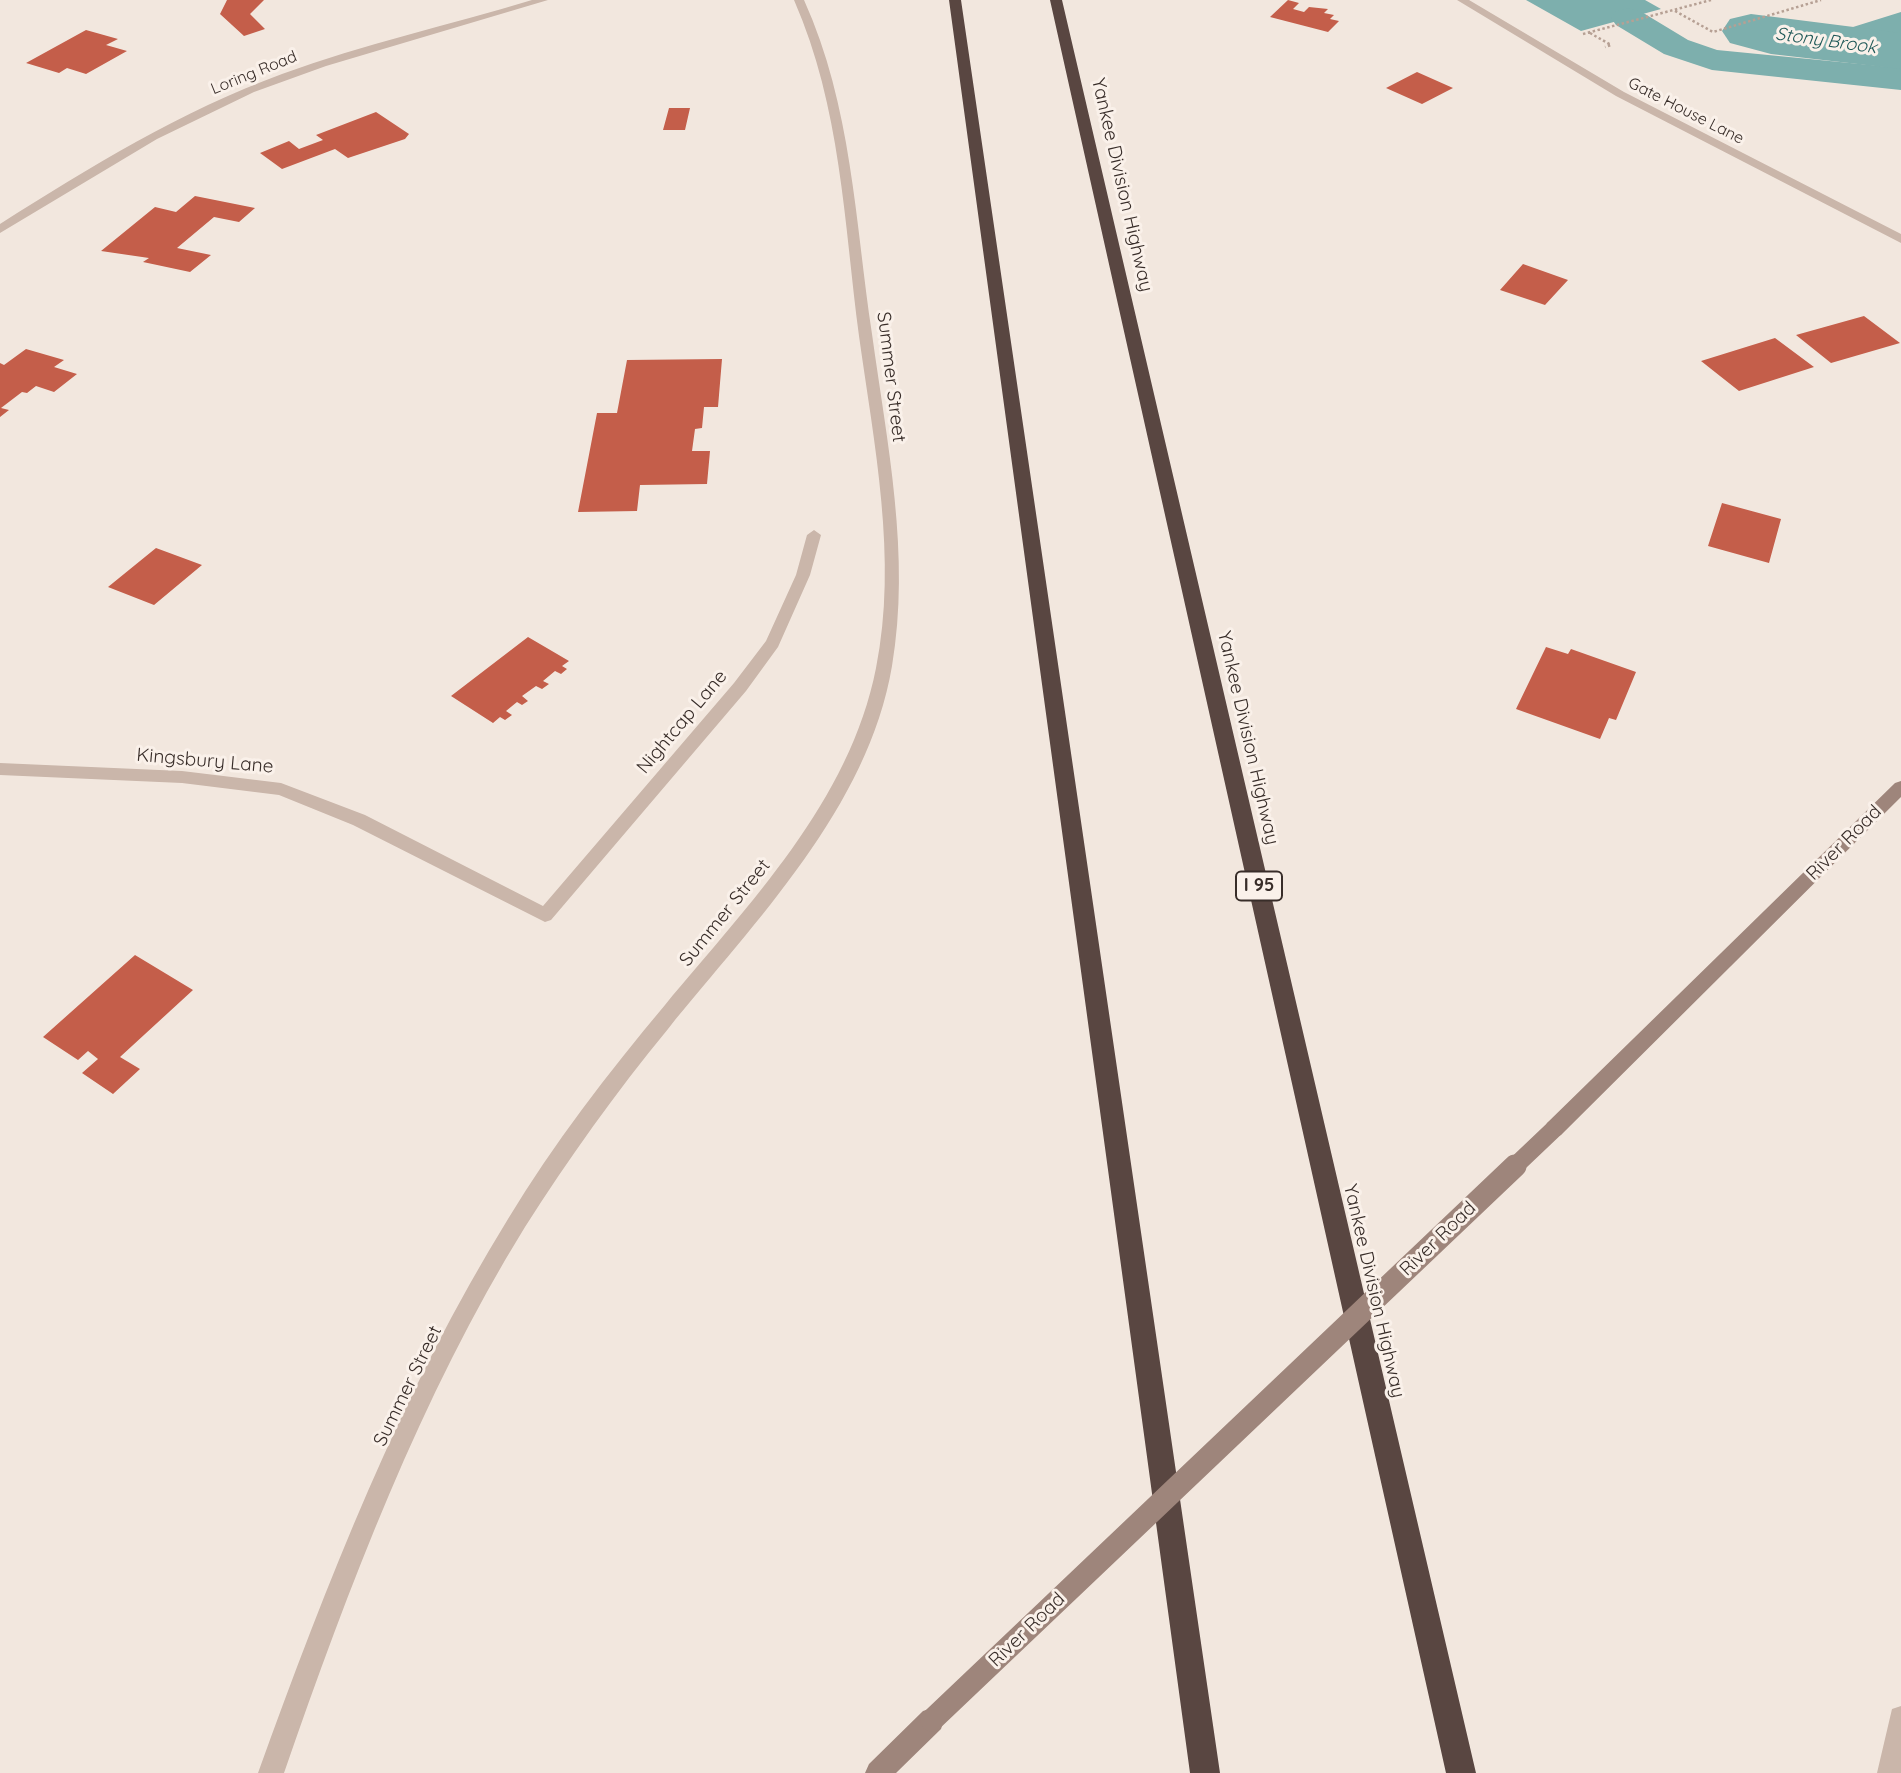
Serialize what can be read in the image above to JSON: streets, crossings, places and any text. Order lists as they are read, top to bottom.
{
  "streets": {
    "highway": ["Yankee Division Highway", "I 95"],
    "main road": ["River Road"],
    "street": [
      "Loring Road",
      "Gate House Lane",
      "Summer Street",
      "Nightcap Lane",
      "Kingsbury Lane"
    ]
  },
  "crossings": [
    ["Nightcap Lane", "Kingsbury Lane"]
  ],
  "water": ["Stony Brook"]
}
